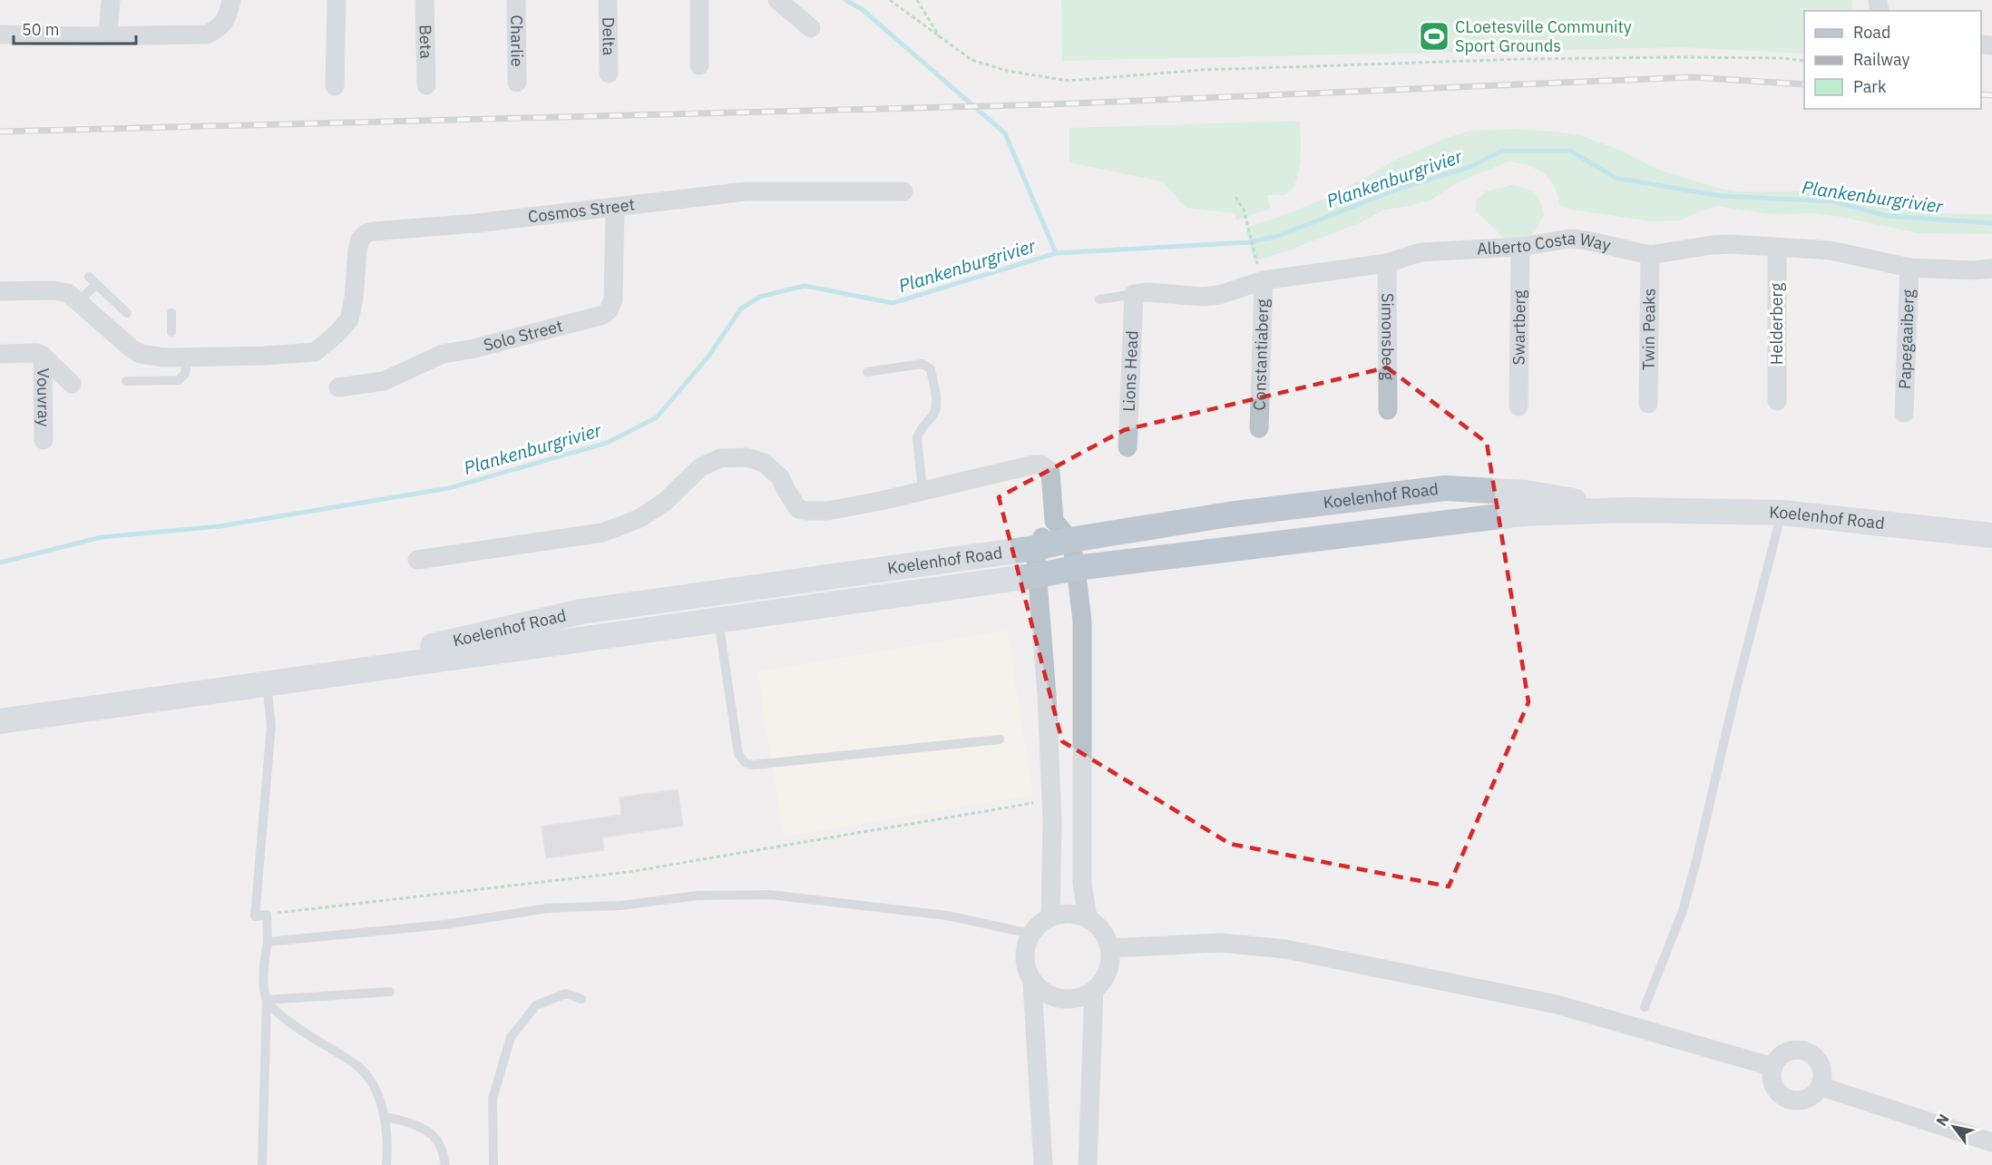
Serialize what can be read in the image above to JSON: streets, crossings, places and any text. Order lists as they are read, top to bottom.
{
  "streets": {
    "main road": ["Koelenhof Road"],
    "street": [
      "Delta",
      "Charlie",
      "Beta",
      "Cosmos Street",
      "Alberto Costa Way",
      "Helderberg",
      "Swartberg",
      "Twin Peaks",
      "Solo Street",
      "Simonsberg",
      "Papegaaiberg",
      "Constantiaberg",
      "Lions Head",
      "Vouvray"
    ]
  },
  "crossings": [
    ["Cosmos Street", "Solo Street"],
    ["Alberto Costa Way", "Helderberg"],
    ["Alberto Costa Way", "Swartberg"],
    ["Alberto Costa Way", "Twin Peaks"],
    ["Alberto Costa Way", "Simonsberg"],
    ["Alberto Costa Way", "Papegaaiberg"],
    ["Alberto Costa Way", "Constantiaberg"],
    ["Alberto Costa Way", "Lions Head"]
  ],
  "water": ["Plankenburgrivier"],
  "places": {
    "sports": ["CLoetesville Community Sport Grounds"]
  },
  "legend": ["Road", "Railway", "Park"],
  "scale_bar": "50 m",
  "north": "top left"
}
